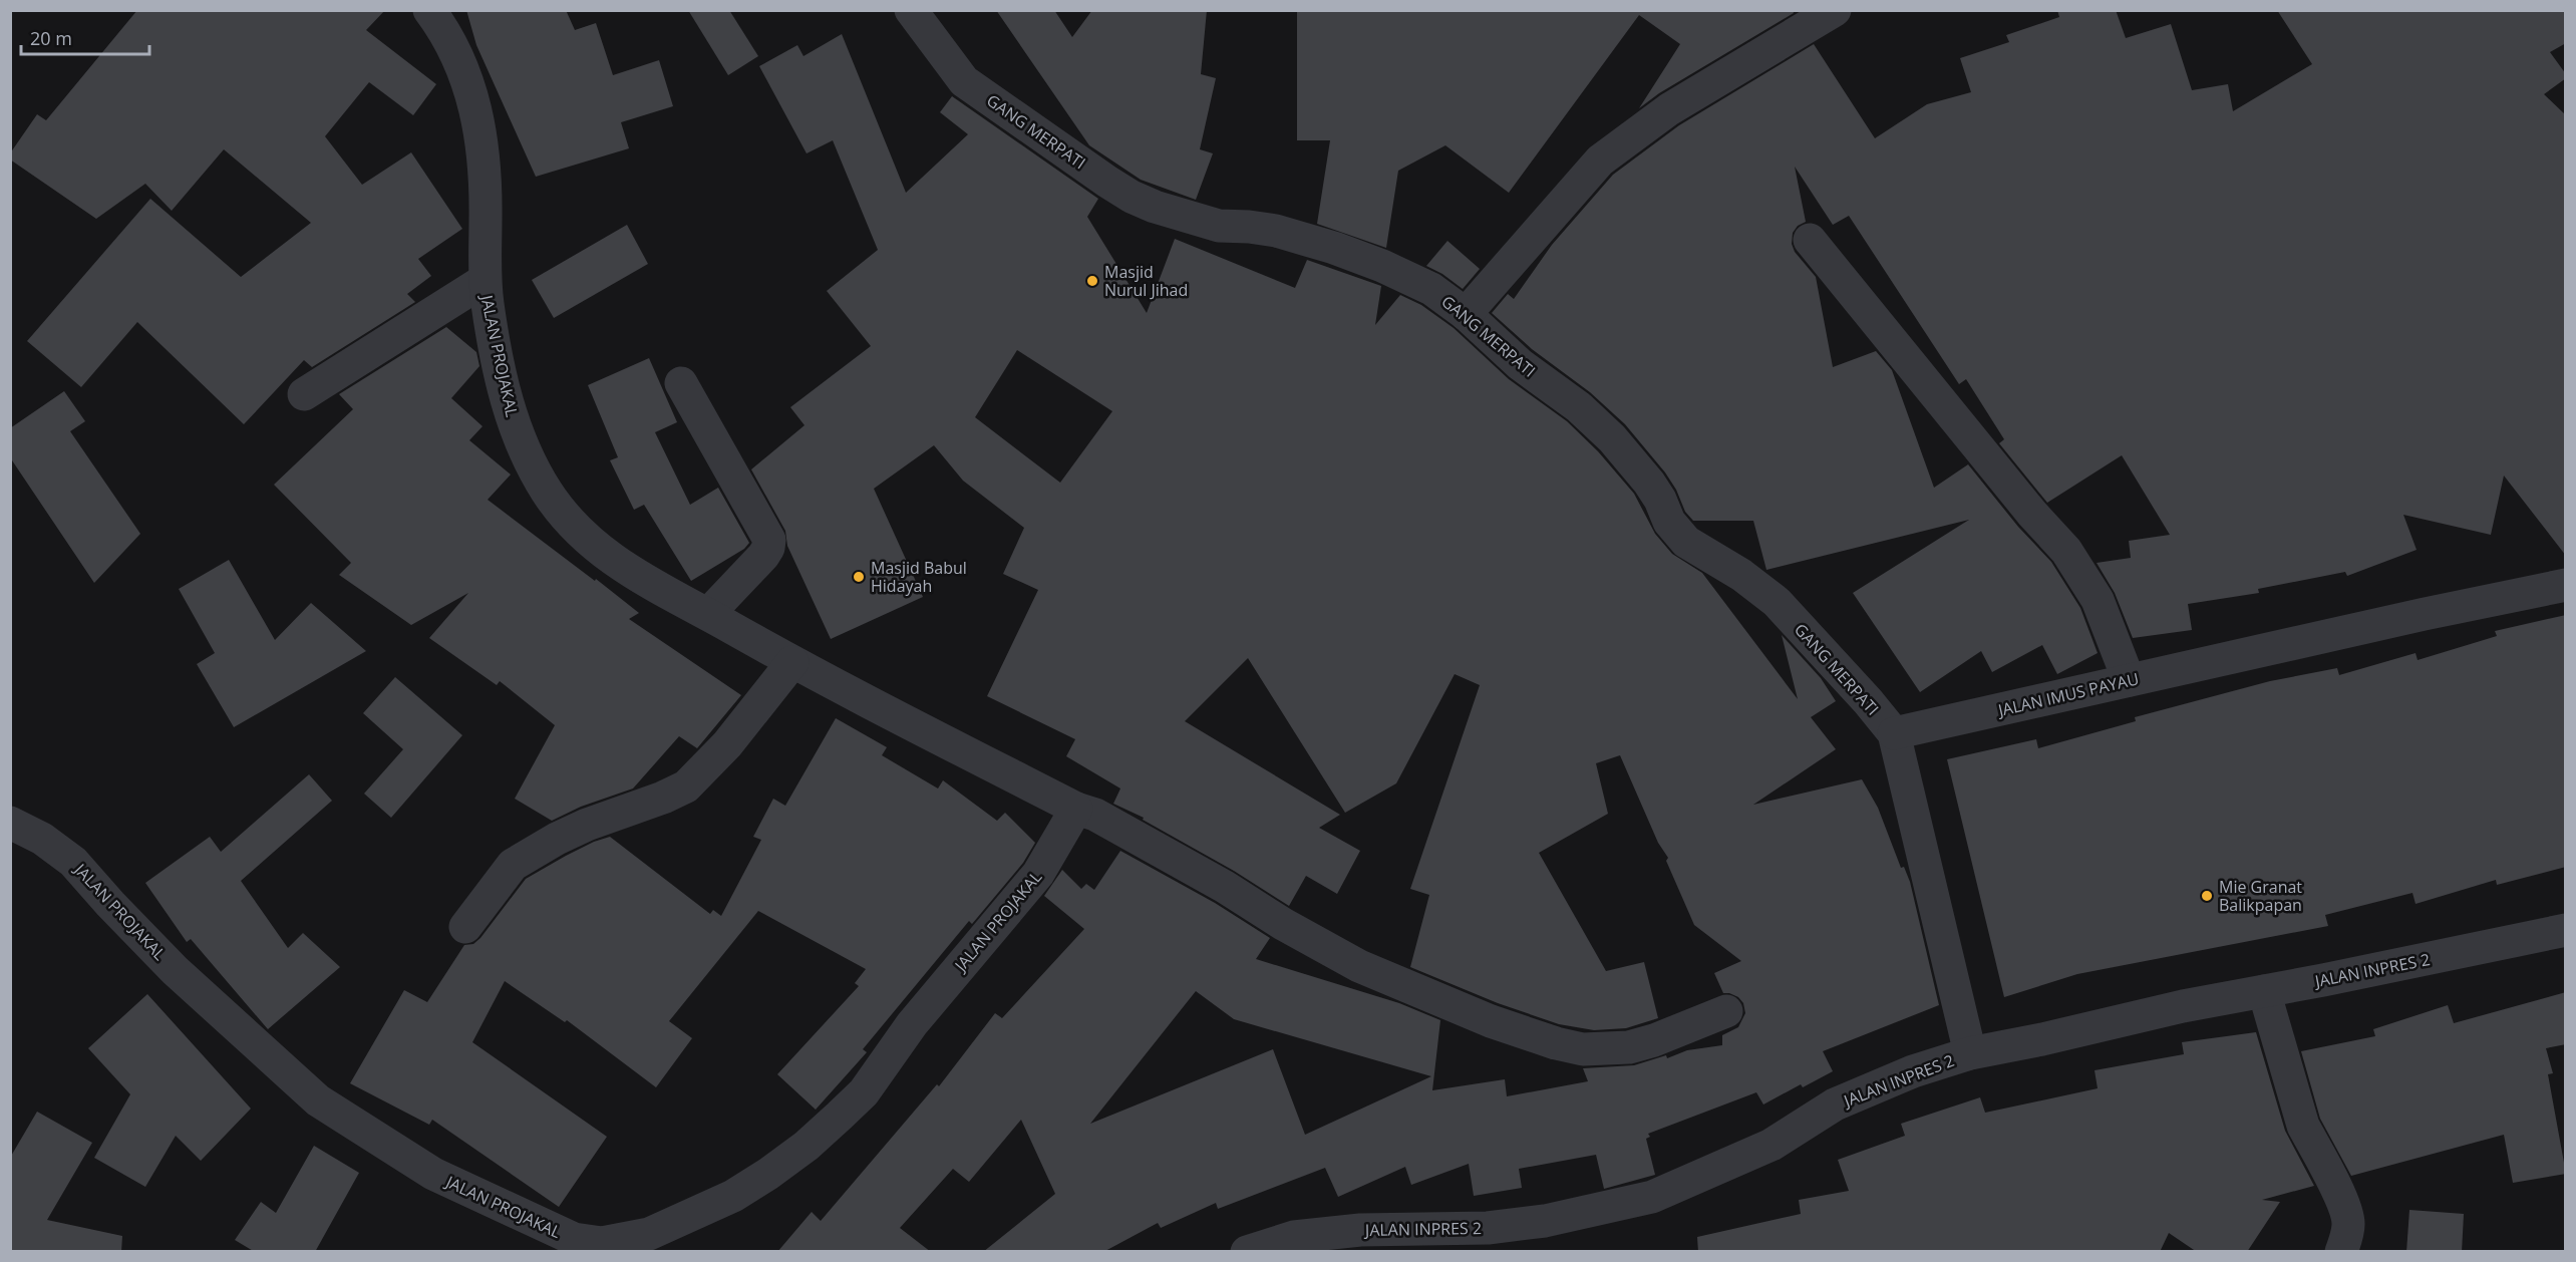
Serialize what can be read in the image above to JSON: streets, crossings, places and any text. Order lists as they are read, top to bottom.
{
  "streets": {
    "street": [
      "GANG MERPATI",
      "JALAN PROJAKAL",
      "JALAN IMUS PAYAU",
      "JALAN INPRES 2"
    ]
  },
  "crossings": [
    ["GANG MERPATI", "JALAN IMUS PAYAU"]
  ],
  "places": ["Masjid Nurul Jihad", "Masjid Babul Hidayah", "Mie Granat Balikpapan"],
  "scale_bar": "20 m"
}
